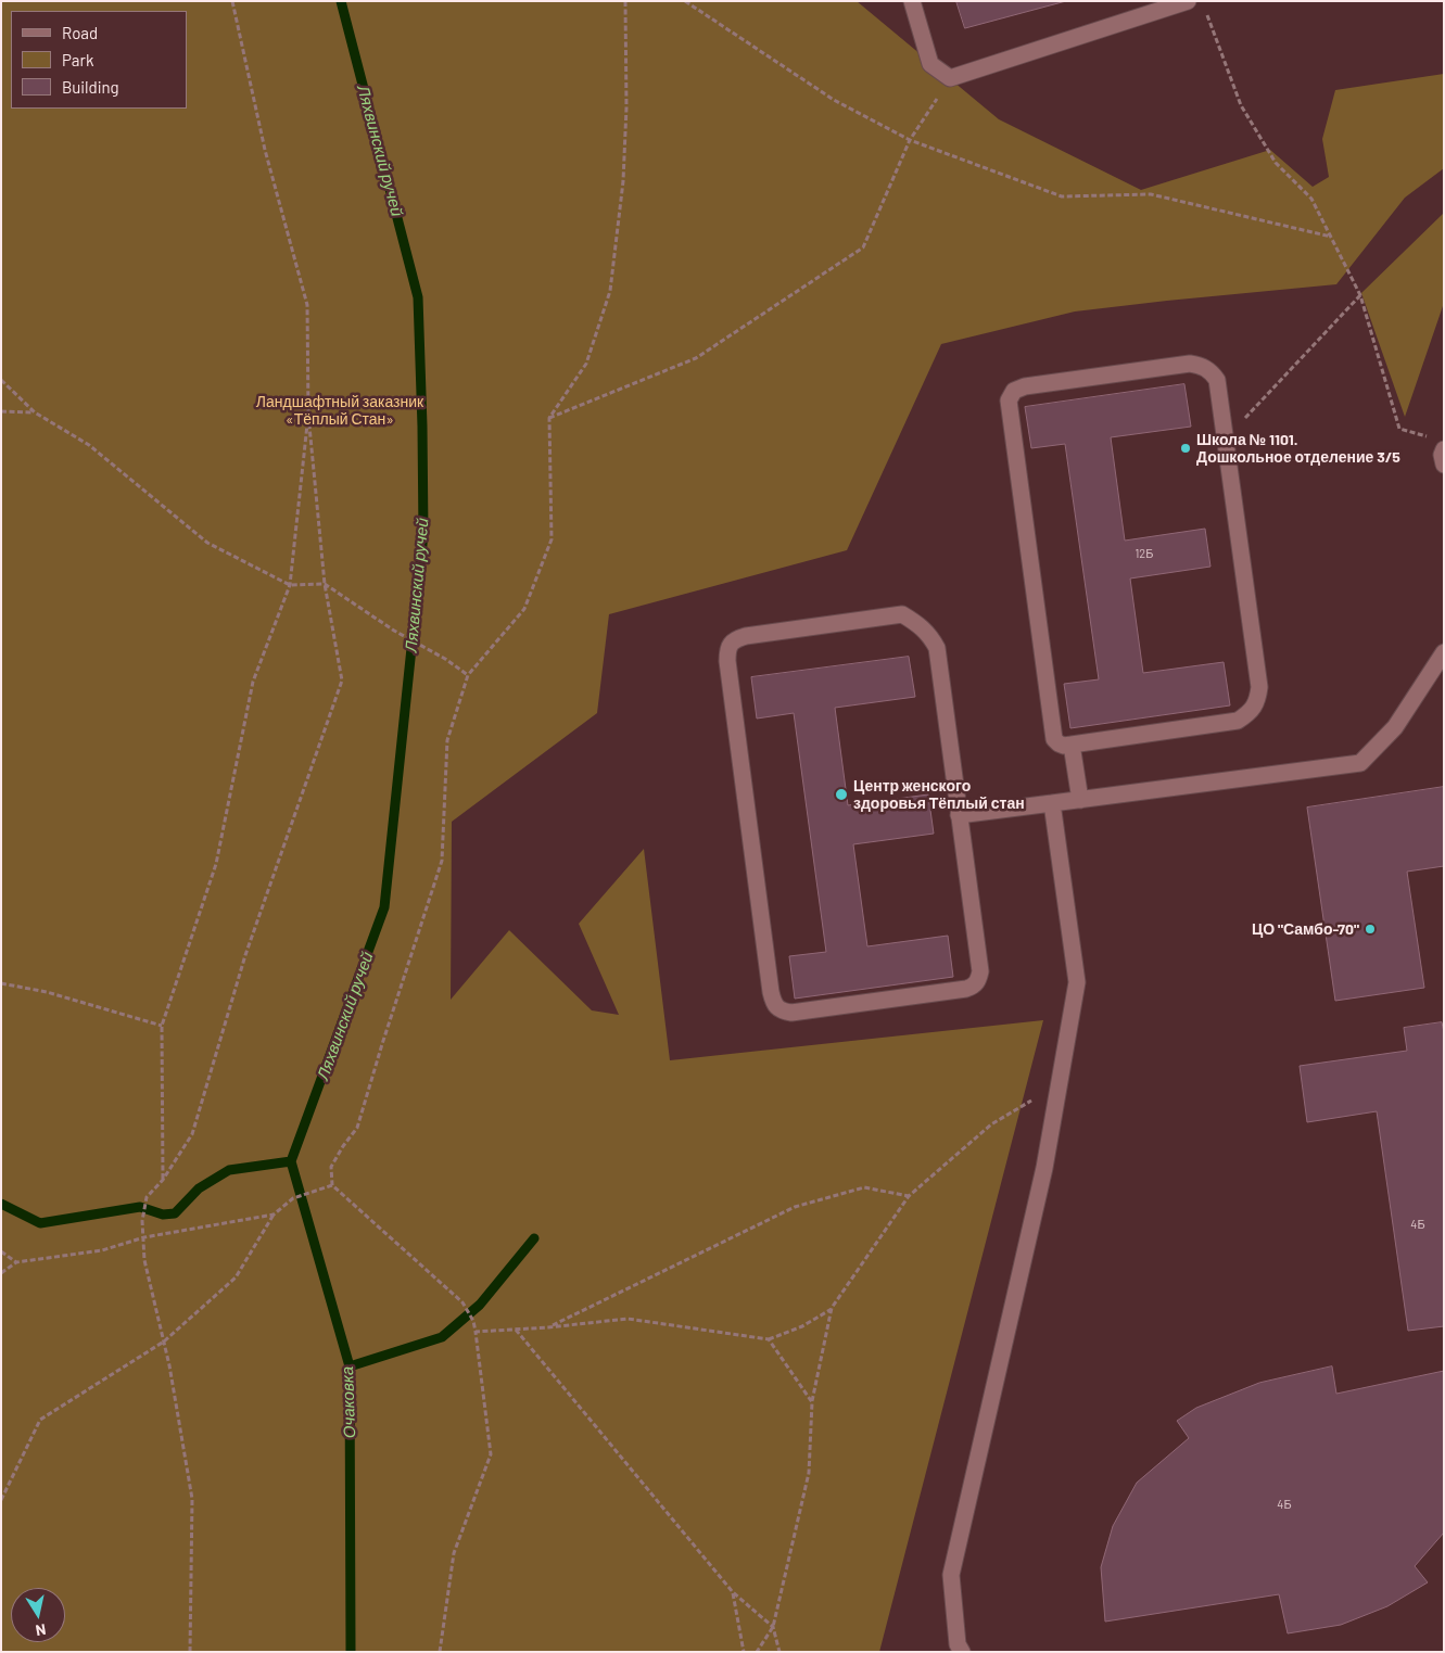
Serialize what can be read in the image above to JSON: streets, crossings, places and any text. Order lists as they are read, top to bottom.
{
  "water": ["Ляхвинский ручей", "Очаковка"],
  "parks": ["Ландшафтный заказник «Тёплый Стан»"],
  "places": ["Школа № 1101. Дошкольное отделение 3/5", "Центр женского здоровья Тёплый стан", "ЦО \"Самбо-70\""],
  "house_numbers": ["12Б", "4Б", "4Б"],
  "legend": ["Road", "Park", "Building"],
  "north": "bottom"
}
